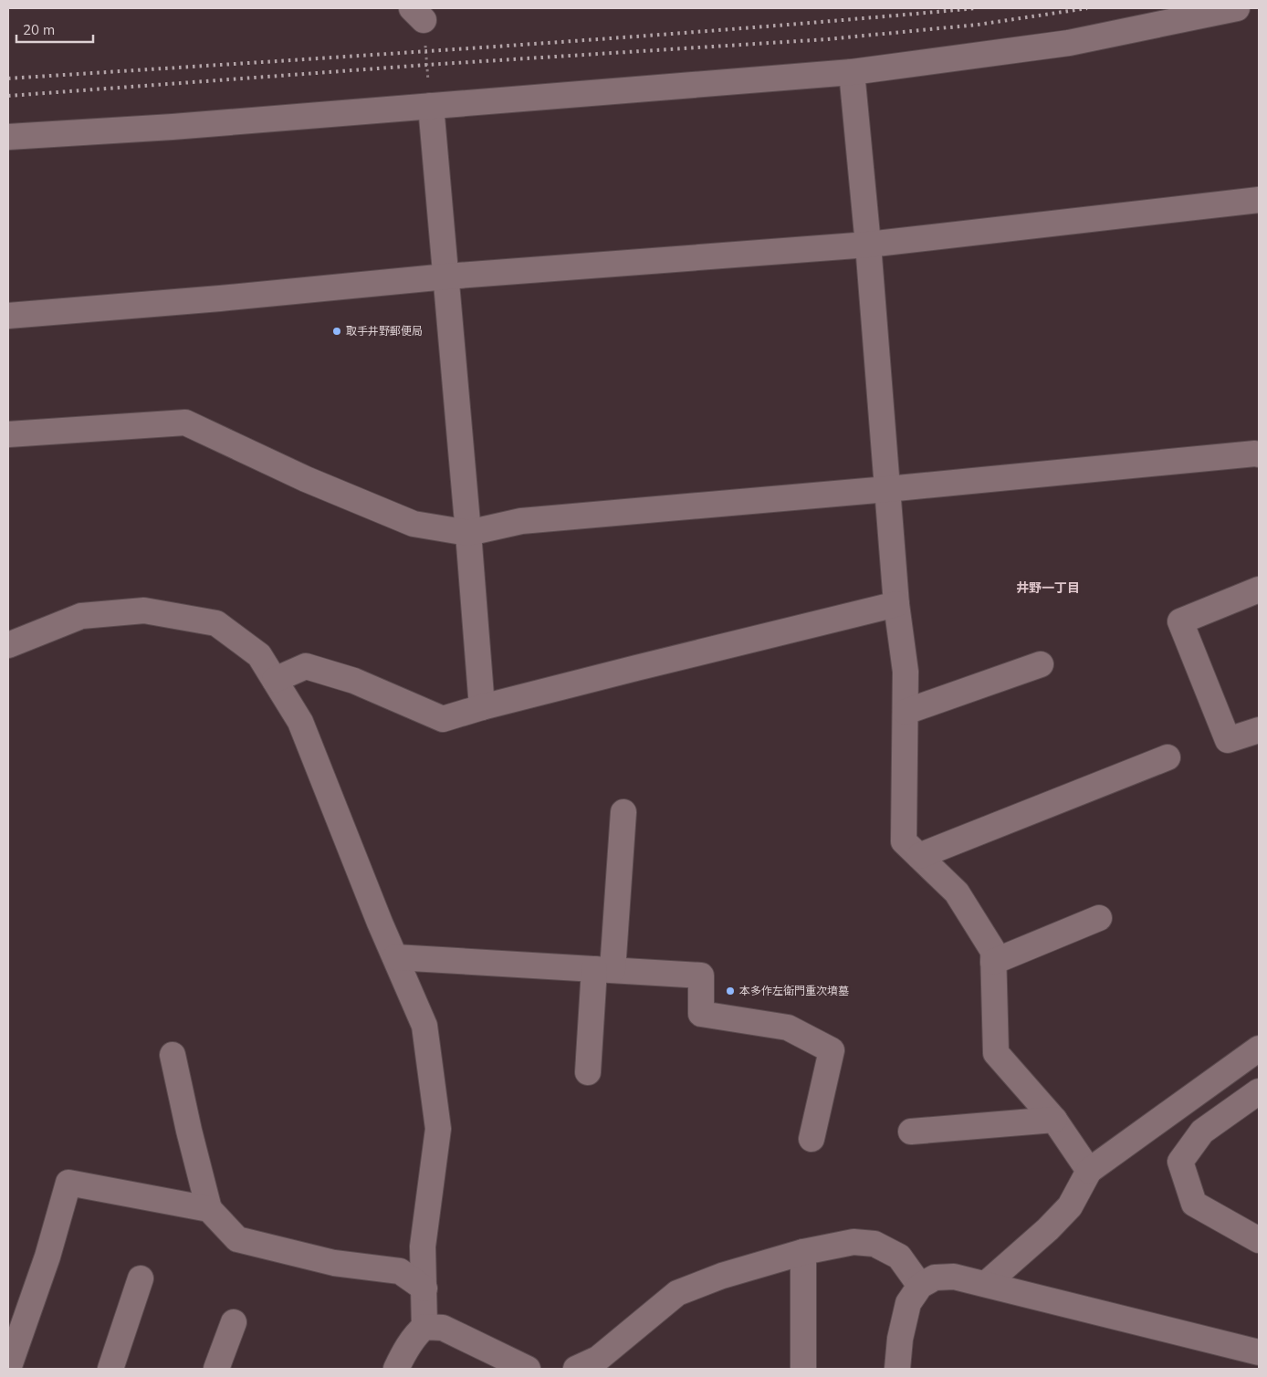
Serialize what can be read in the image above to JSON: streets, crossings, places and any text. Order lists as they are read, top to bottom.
{
  "districts": ["井野一丁目"],
  "places": ["取手井野郵便局", "本多作左衛門重次墳墓"],
  "scale_bar": "20 m"
}
